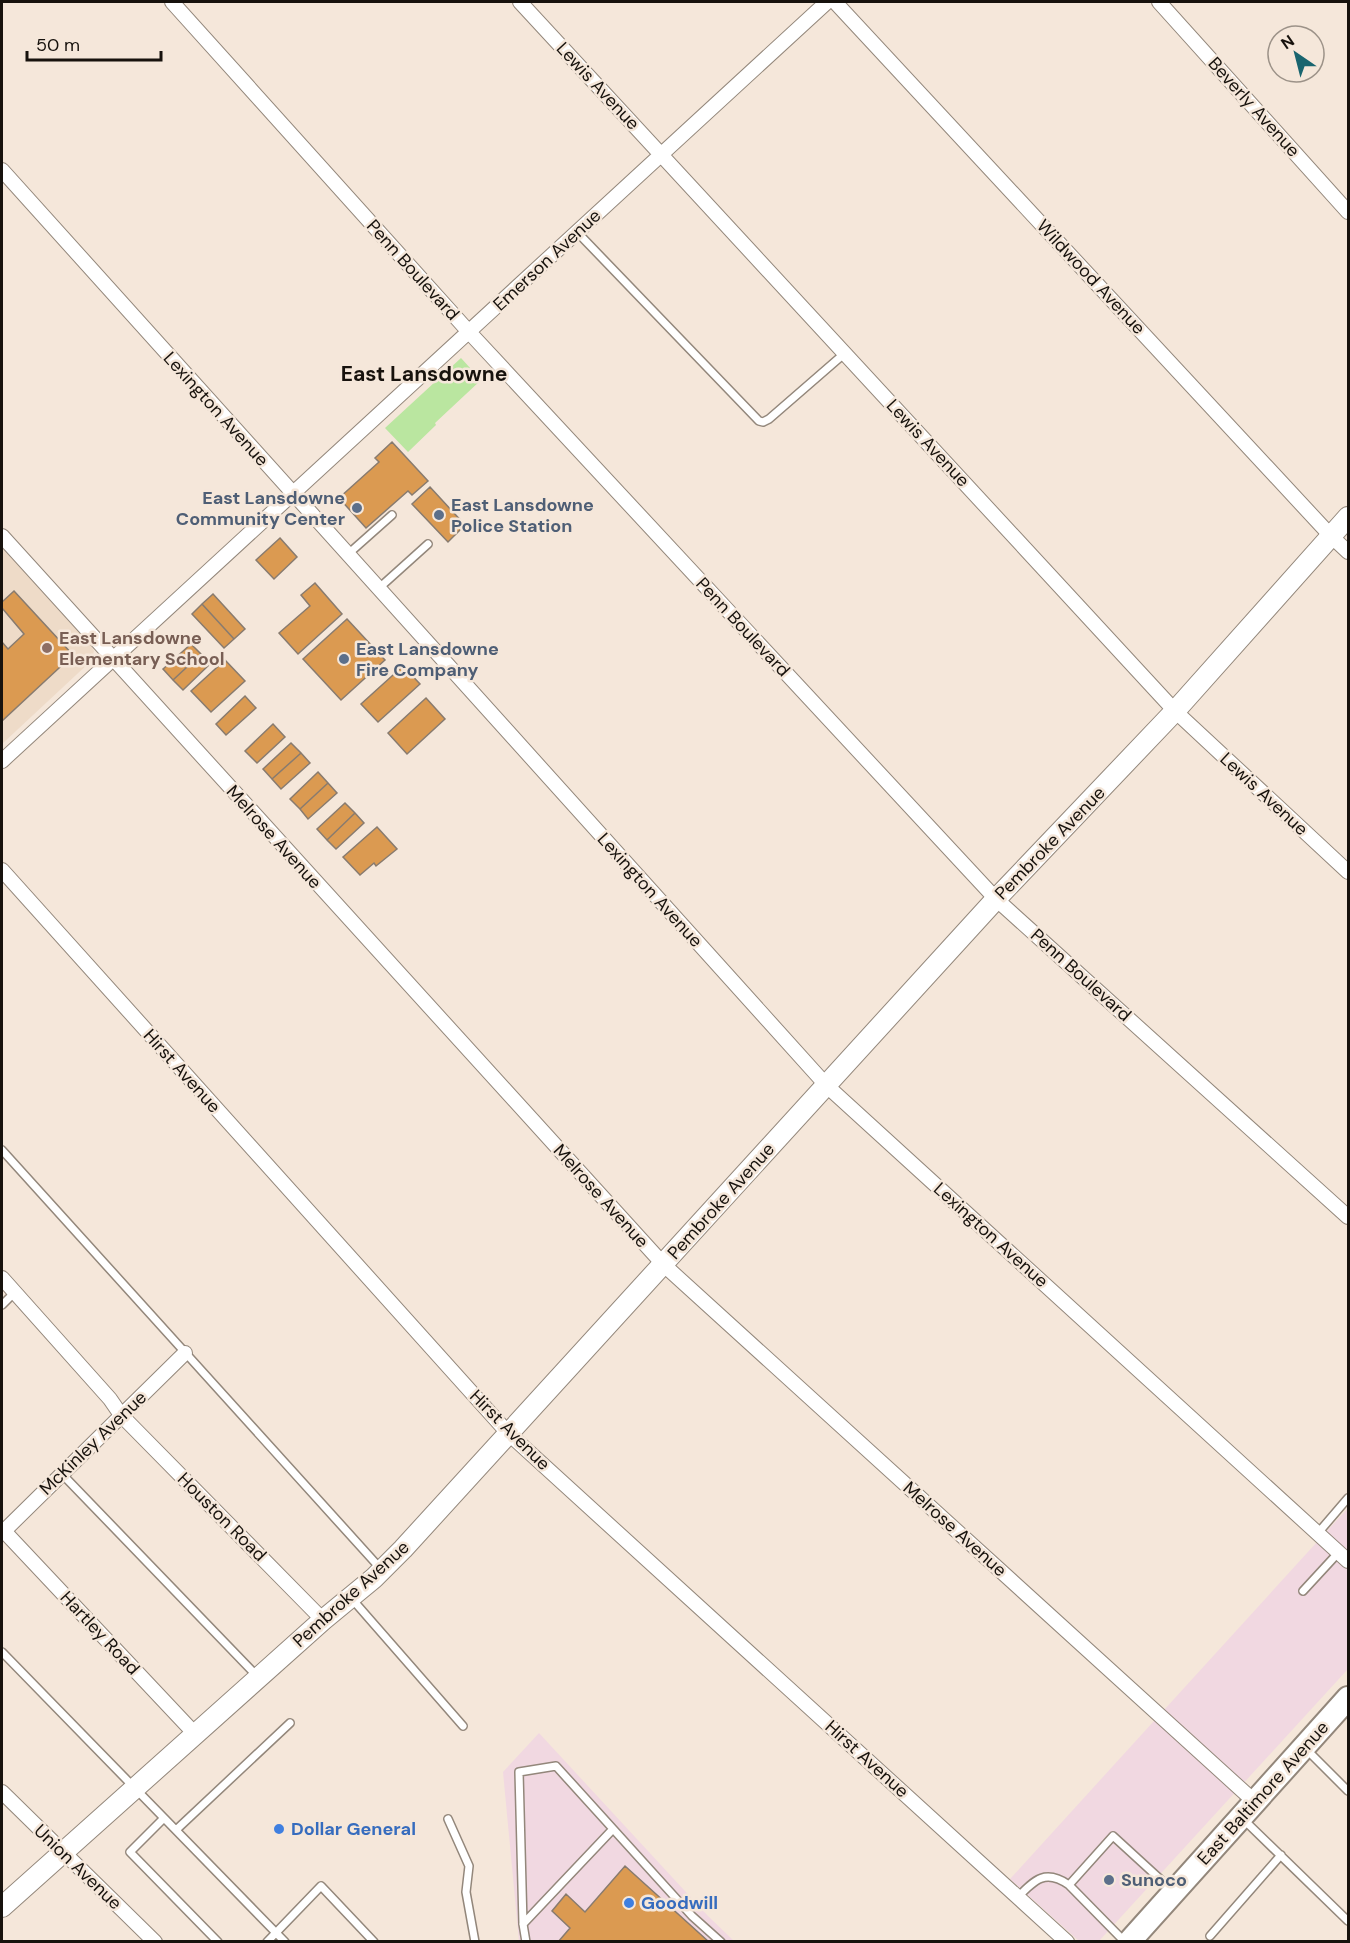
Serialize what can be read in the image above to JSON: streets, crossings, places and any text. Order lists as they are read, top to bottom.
{
  "streets": {
    "main road": ["East Baltimore Avenue"],
    "street": [
      "Lewis Avenue",
      "Beverly Avenue",
      "Emerson Avenue",
      "Penn Boulevard",
      "Wildwood Avenue",
      "Lexington Avenue",
      "Melrose Avenue",
      "Pembroke Avenue",
      "Hirst Avenue",
      "McKinley Avenue",
      "Houston Road",
      "Hartley Road",
      "Union Avenue"
    ]
  },
  "crossings": [
    ["Lewis Avenue", "Emerson Avenue"],
    ["Lewis Avenue", "Pembroke Avenue"],
    ["Emerson Avenue", "Penn Boulevard"],
    ["Emerson Avenue", "Lexington Avenue"],
    ["Emerson Avenue", "Melrose Avenue"],
    ["Penn Boulevard", "Pembroke Avenue"],
    ["Wildwood Avenue", "Pembroke Avenue"],
    ["Lexington Avenue", "Pembroke Avenue"],
    ["Melrose Avenue", "Pembroke Avenue"],
    ["Melrose Avenue", "East Baltimore Avenue"],
    ["Pembroke Avenue", "Hirst Avenue"],
    ["Pembroke Avenue", "Houston Road"],
    ["Pembroke Avenue", "Hartley Road"],
    ["Pembroke Avenue", "Union Avenue"],
    ["McKinley Avenue", "Houston Road"],
    ["McKinley Avenue", "Hartley Road"]
  ],
  "districts": ["East Lansdowne"],
  "places": [
    "East Lansdowne Community Center",
    "East Lansdowne Police Station",
    "East Lansdowne Elementary School",
    "East Lansdowne Fire Company",
    "Dollar General",
    "Sunoco",
    "Goodwill"
  ],
  "scale_bar": "50 m",
  "north": "top left"
}
